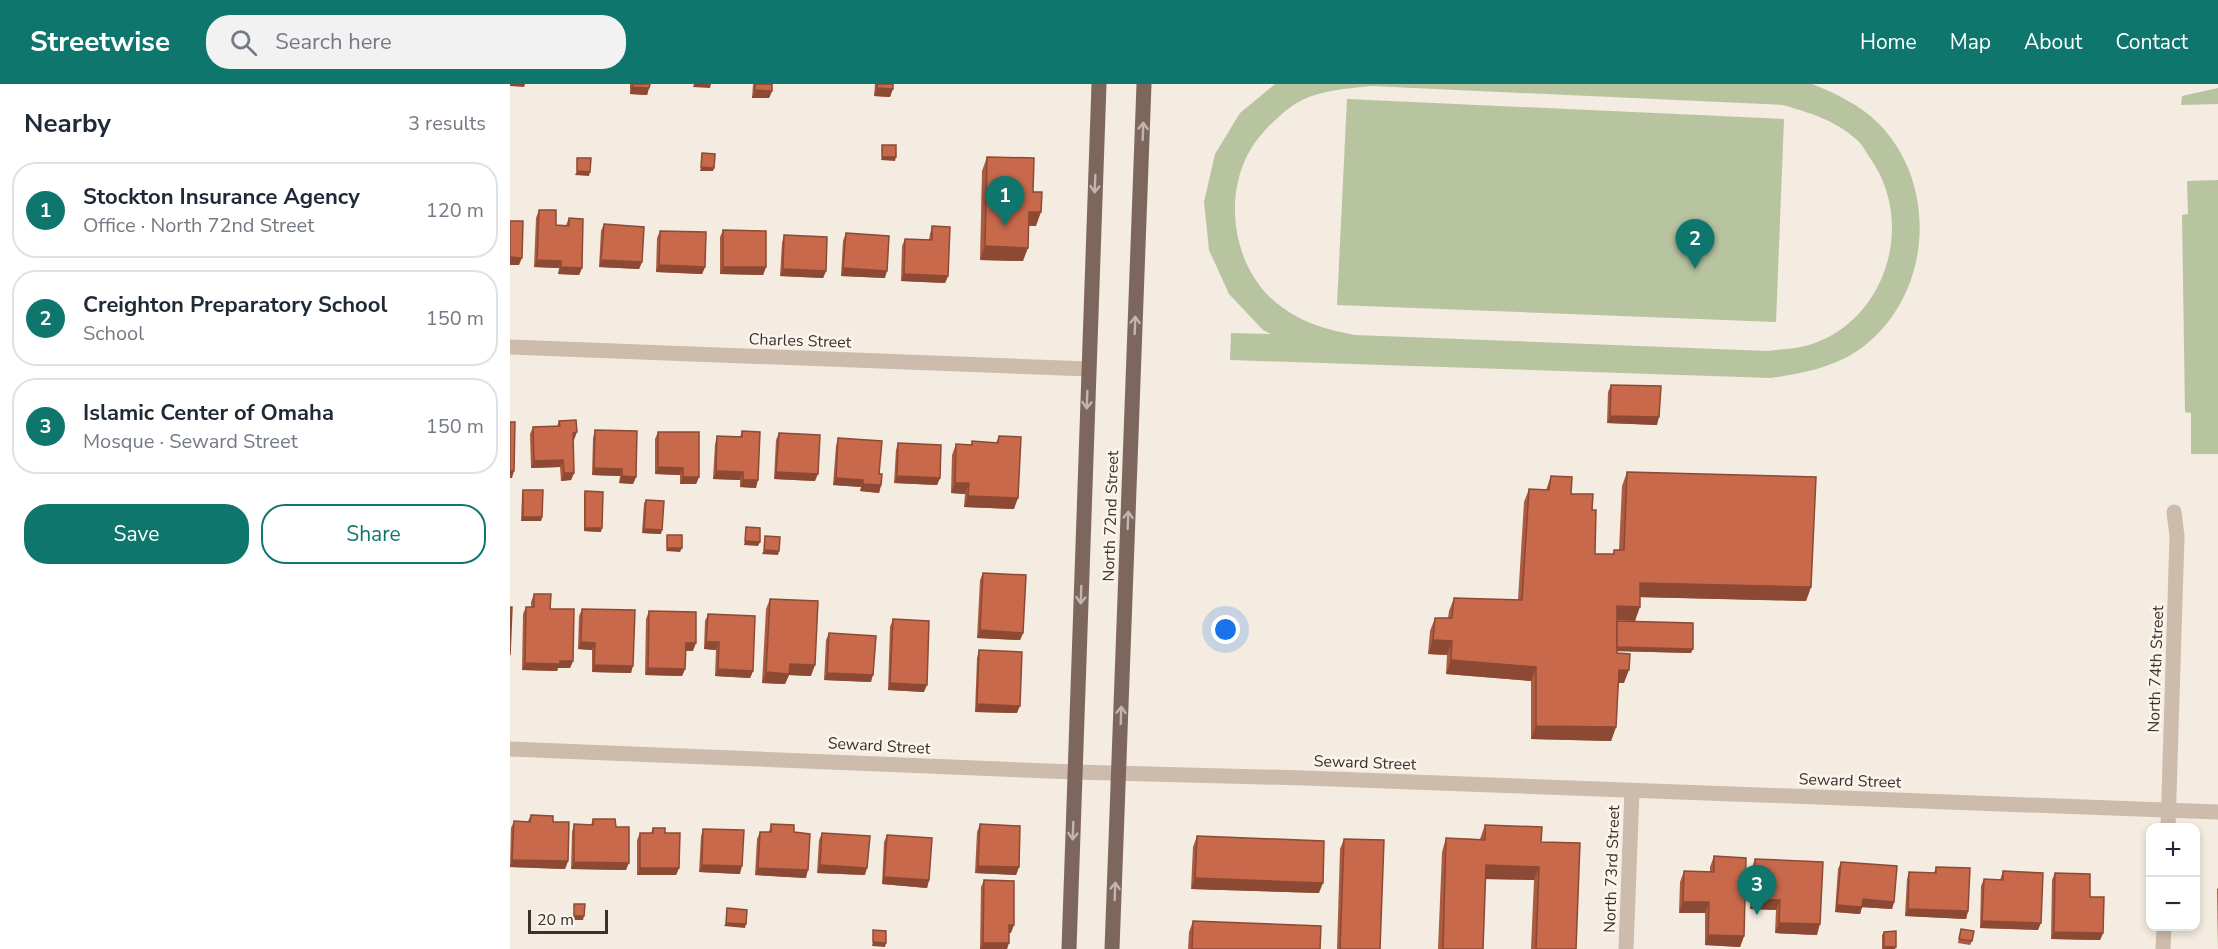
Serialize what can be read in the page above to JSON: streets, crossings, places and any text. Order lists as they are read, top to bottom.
{
  "streets": {
    "main road": ["North 72nd Street"],
    "street": [
      "Charles Street",
      "North 74th Street",
      "Seward Street",
      "North 73rd Street"
    ]
  },
  "crossings": [
    ["Charles Street", "North 72nd Street"],
    ["North 72nd Street", "Seward Street"],
    ["North 74th Street", "Seward Street"],
    ["Seward Street", "North 73rd Street"]
  ],
  "scale_bar": "20 m",
  "page": {
    "header": "Streetwise",
    "search": "Search here",
    "nav": [
      "Home",
      "Map",
      "About",
      "Contact"
    ],
    "heading": ["Nearby", "3 results"],
    "list": [
      {
        "mark": "1",
        "name": "Stockton Insurance Agency",
        "note": "Office · North 72nd Street",
        "value": "120 m"
      },
      {
        "mark": "2",
        "name": "Creighton Preparatory School",
        "note": "School",
        "value": "150 m"
      },
      {
        "mark": "3",
        "name": "Islamic Center of Omaha",
        "note": "Mosque · Seward Street",
        "value": "150 m"
      }
    ],
    "pins": ["1", "2", "3"],
    "buttons": ["Save", "Share"],
    "map_buttons": ["+", "−"],
    "scale": "20 m"
  }
}
